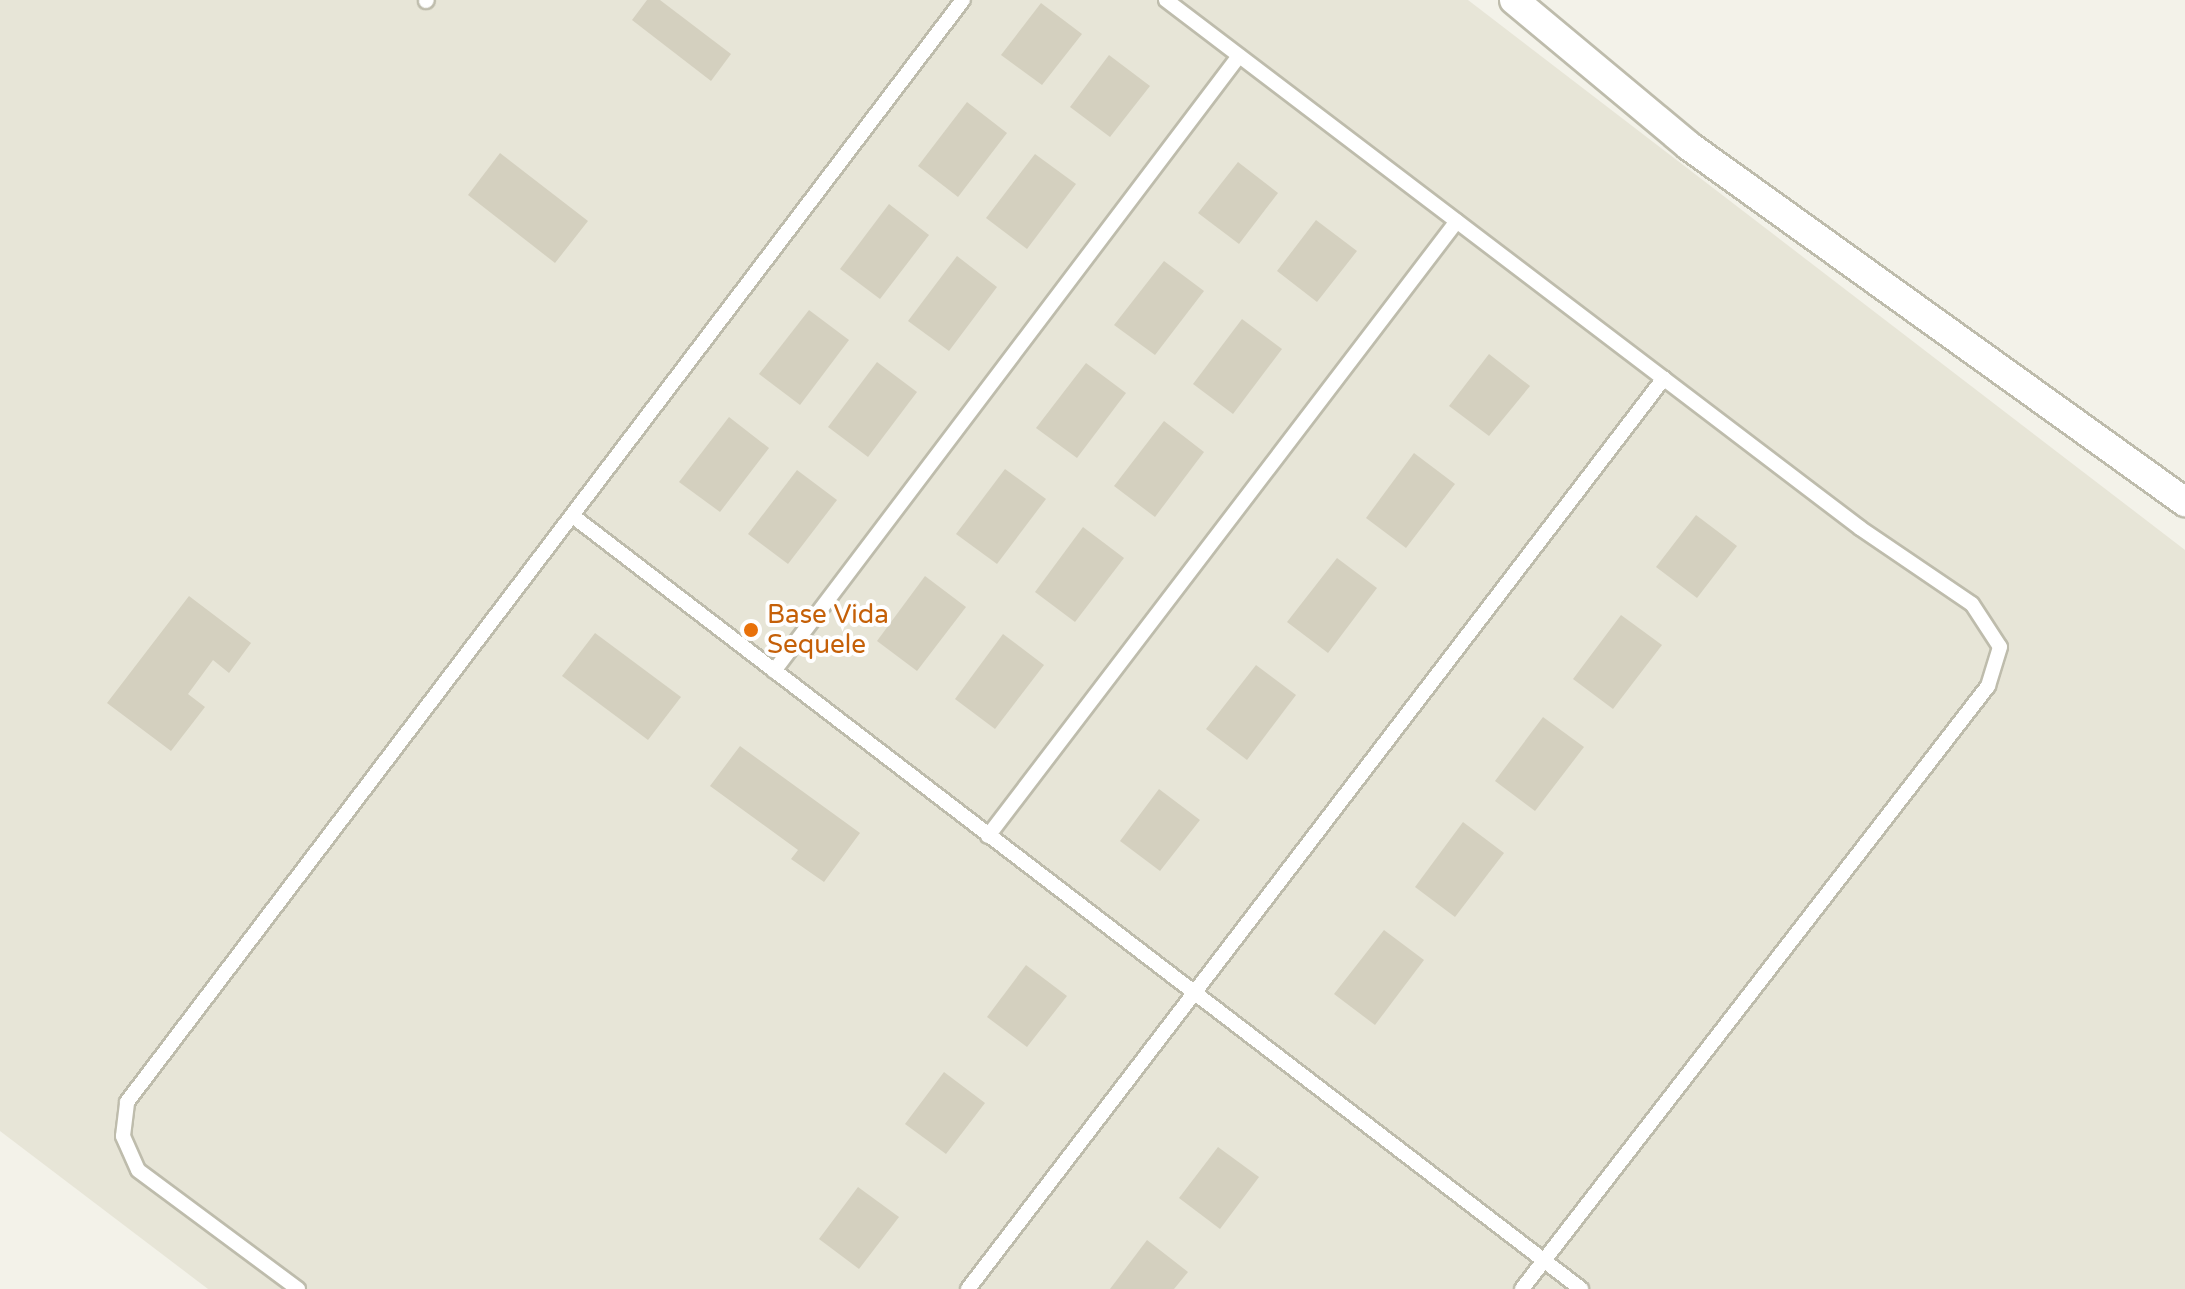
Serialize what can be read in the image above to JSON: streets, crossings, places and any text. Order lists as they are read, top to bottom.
{
  "places": ["Base Vida Sequele"]
}
